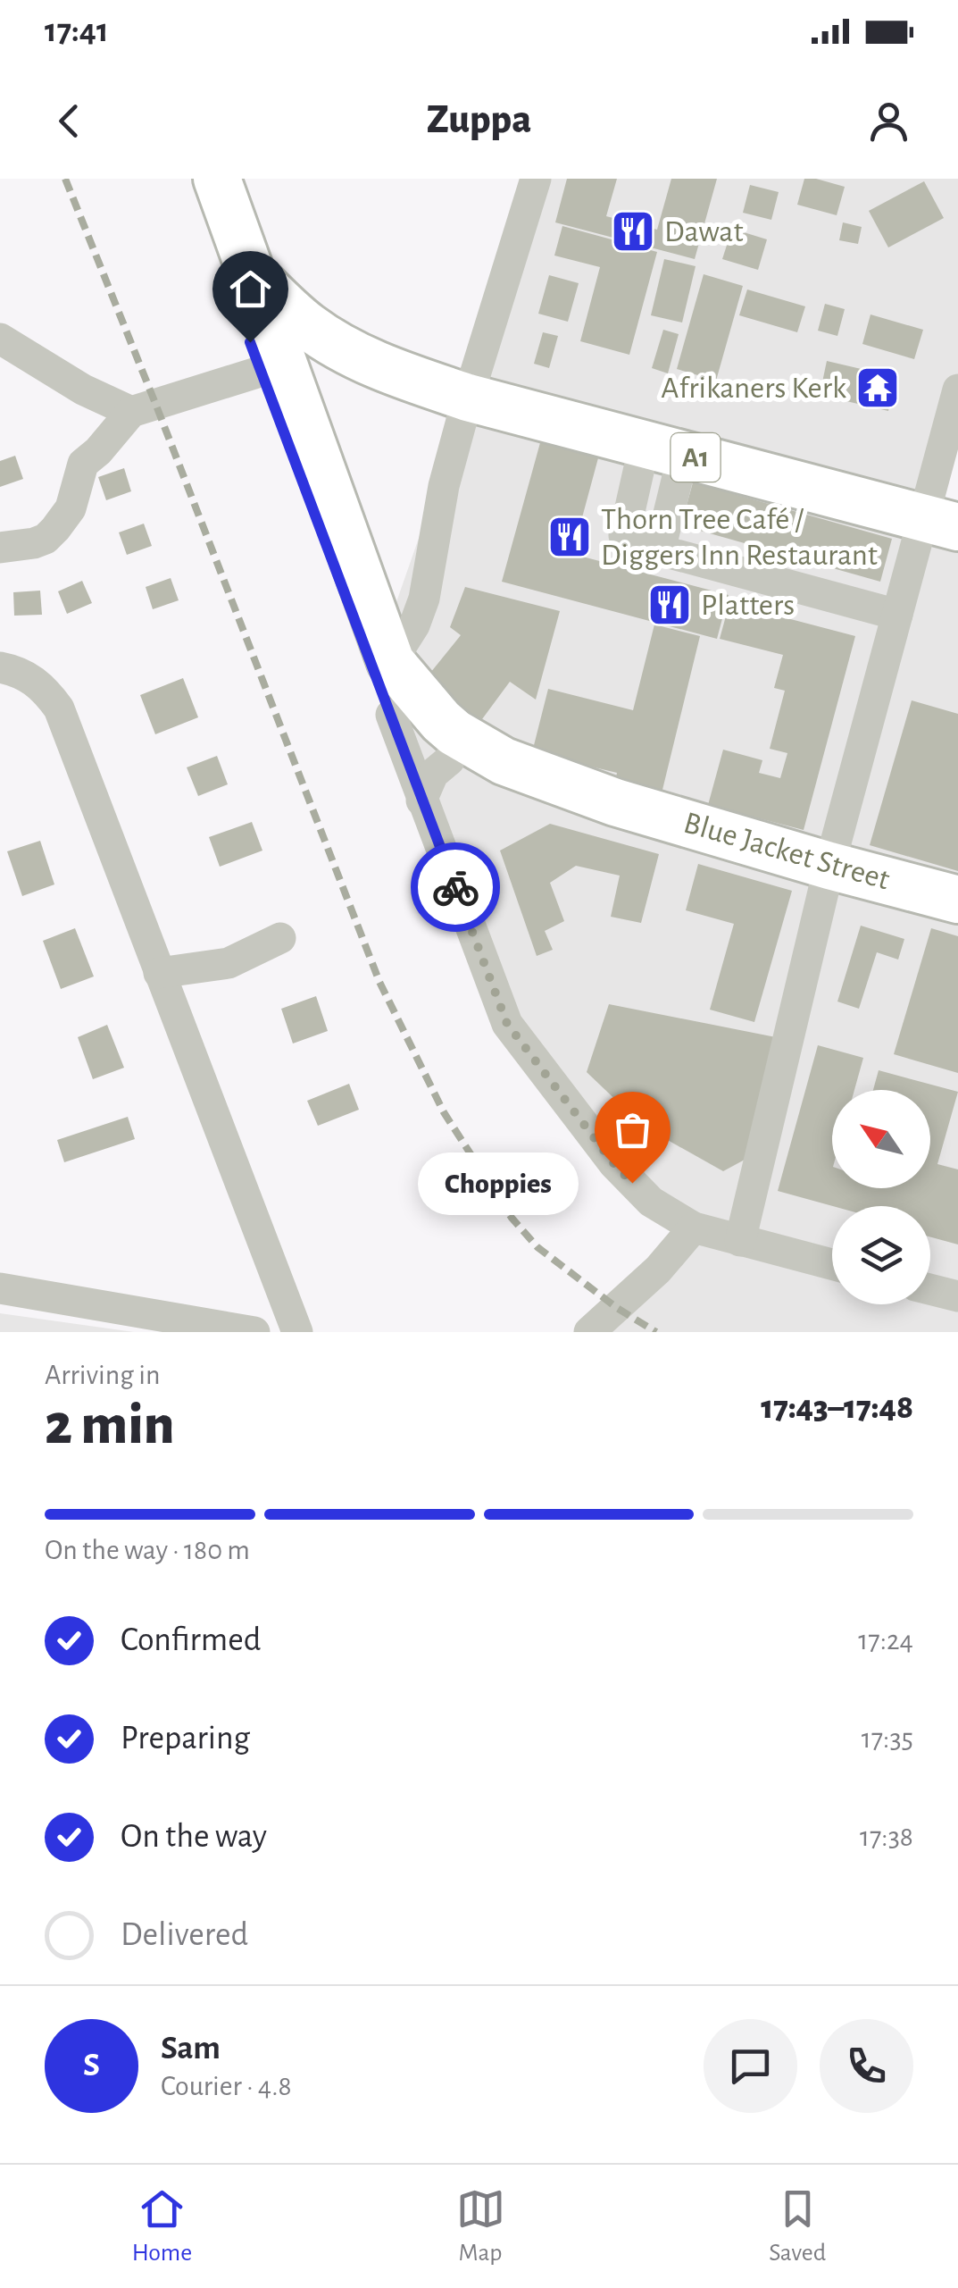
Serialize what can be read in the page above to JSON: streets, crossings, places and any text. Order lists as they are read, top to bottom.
{
  "streets": {
    "highway": ["A1", "Blue Jacket Street"]
  },
  "crossings": [
    ["A1", "Blue Jacket Street"]
  ],
  "places": {
    "restaurant": ["Dawat", "Thorn Tree Café / Diggers Inn Restaurant", "Platters"],
    "temple": ["Afrikaners Kerk"],
    "other": ["Choppies"]
  },
  "north": "top left",
  "page": {
    "status": "17:41",
    "header": "Zuppa",
    "bubble": "Choppies",
    "heading": ["2 min", "Arriving in", "17:43–17:48"],
    "panel": ["Sam", "Courier · 4.8"],
    "bar": "On the way · 180 m",
    "list": [
      ["Confirmed", "17:24"],
      ["Preparing", "17:35"],
      ["On the way", "17:38"],
      "Delivered"
    ],
    "round": "S",
    "tabs": ["Home", "Map", "Saved"]
  }
}
